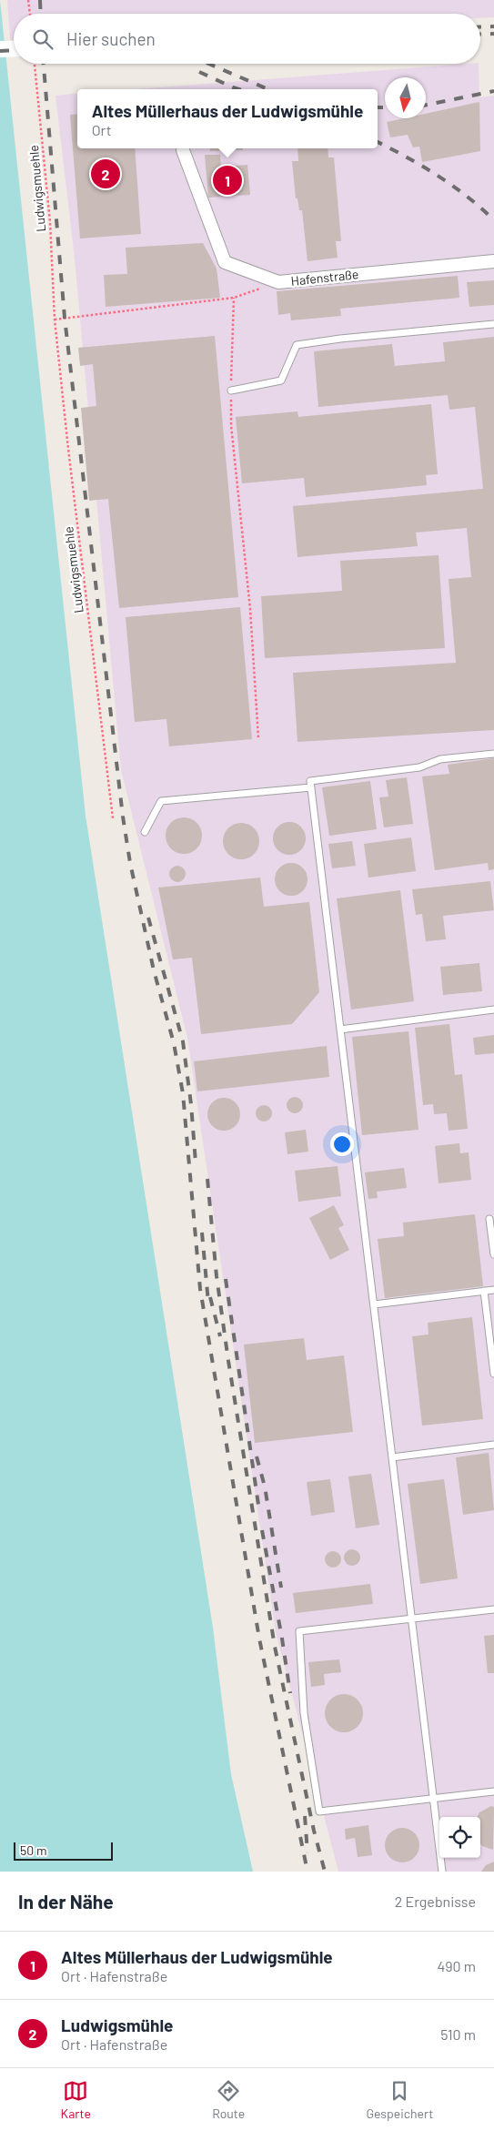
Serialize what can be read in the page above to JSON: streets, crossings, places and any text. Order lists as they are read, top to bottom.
{
  "streets": {
    "street": ["Hafenstraße"],
    "path": ["Ludwigsmuehle"]
  },
  "scale_bar": "50 m",
  "north": "bottom",
  "page": {
    "search": "Hier suchen",
    "popup": ["Altes Müllerhaus der Ludwigsmühle", "Ort"],
    "pins": ["2", "1"],
    "scale": "50 m",
    "heading": ["In der Nähe", "2 Ergebnisse"],
    "list": [
      {
        "mark": "1",
        "name": "Altes Müllerhaus der Ludwigsmühle",
        "note": "Ort · Hafenstraße",
        "value": "490 m"
      },
      {
        "mark": "2",
        "name": "Ludwigsmühle",
        "note": "Ort · Hafenstraße",
        "value": "510 m"
      }
    ],
    "nav": ["Karte", "Route", "Gespeichert"]
  }
}
